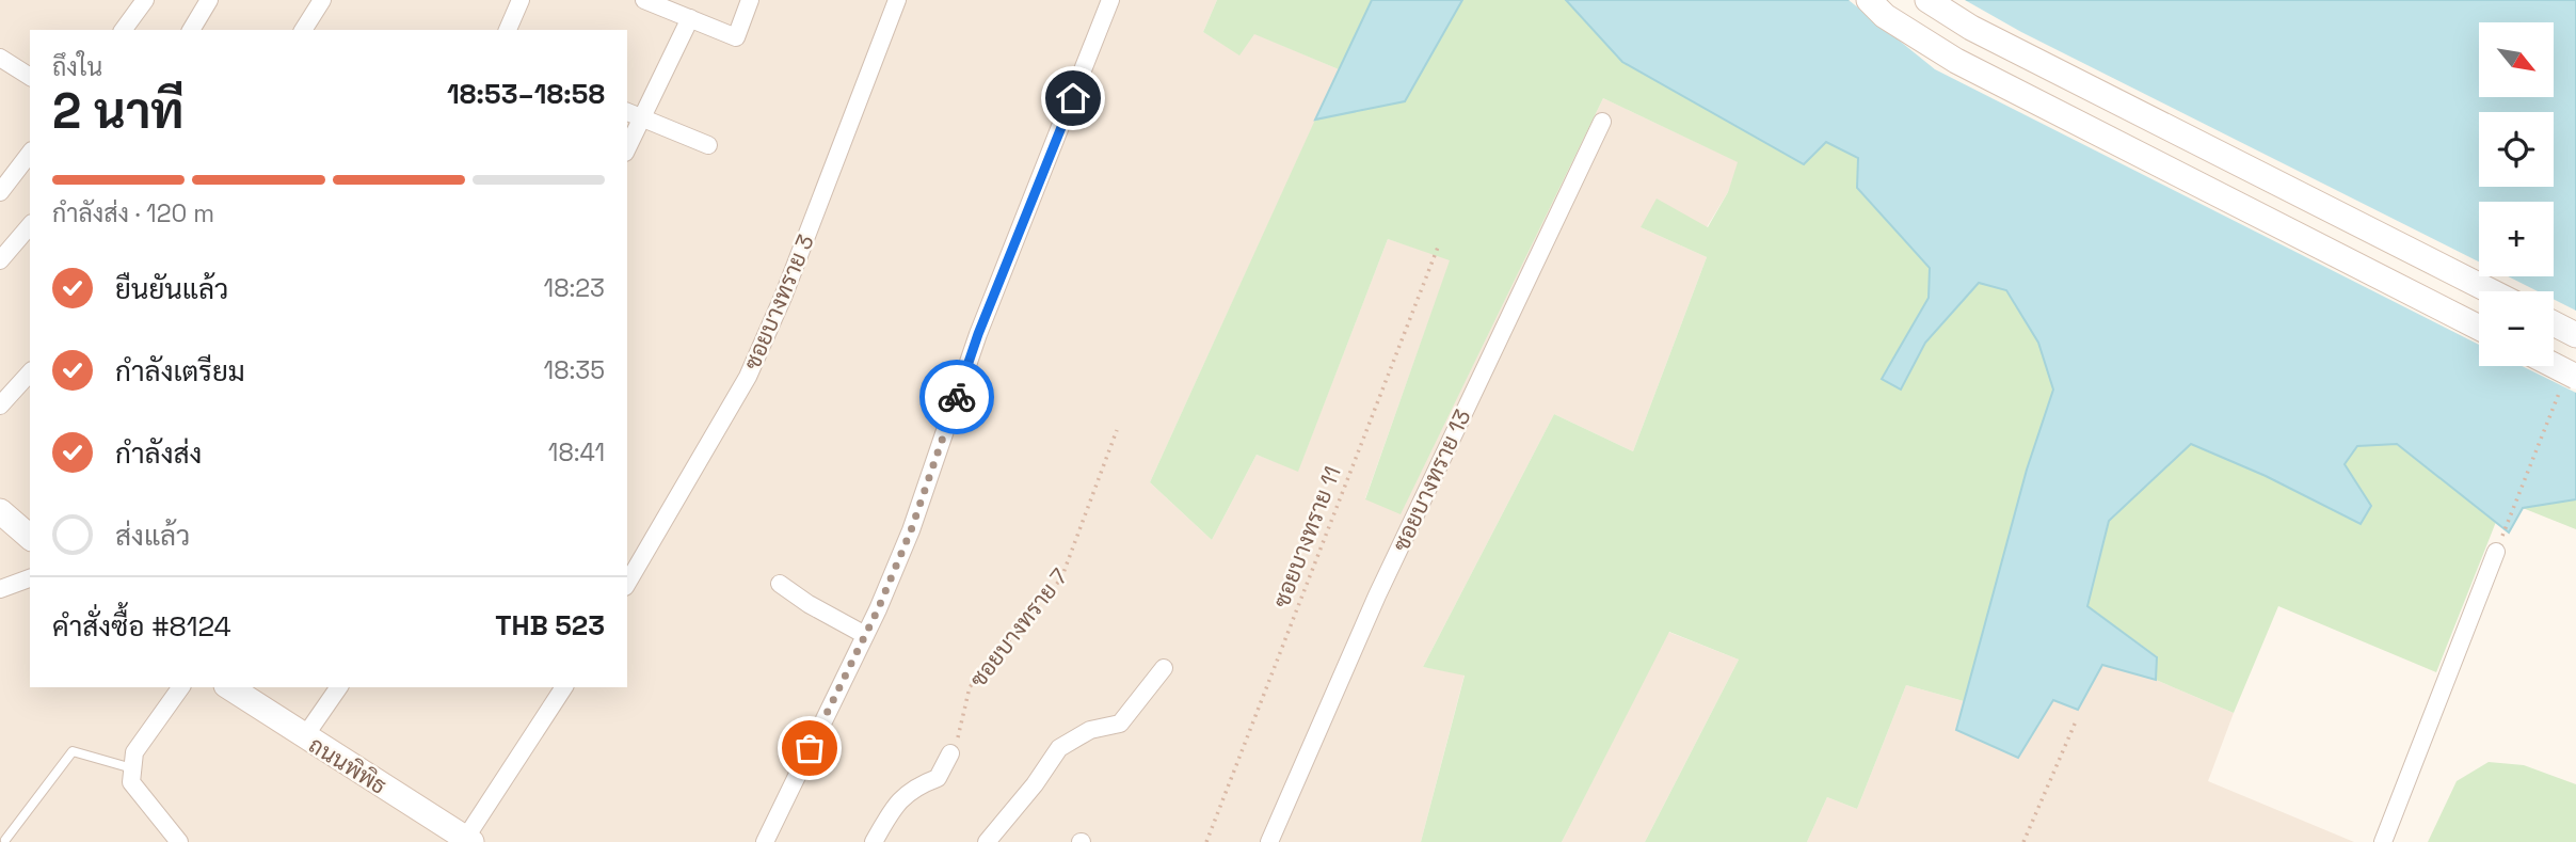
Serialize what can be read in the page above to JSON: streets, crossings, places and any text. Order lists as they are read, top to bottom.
{
  "streets": {
    "main road": ["ถนนพิพิธ"],
    "street": ["ซอยบางทราย 3", "ซอยบางทราย 13"],
    "path": ["ซอยบางทราย 11", "ซอยบางทราย 7"]
  },
  "north": "bottom right",
  "page": {
    "map_buttons": ["+", "−"],
    "heading": ["2 นาที", "ถึงใน", "18:53–18:58"],
    "panel": ["คำสั่งซื้อ #8124", "THB 523"],
    "bar": "กำลังส่ง · 120 m",
    "list": [
      ["ยืนยันแล้ว", "18:23"],
      ["กำลังเตรียม", "18:35"],
      ["กำลังส่ง", "18:41"],
      "ส่งแล้ว"
    ]
  }
}
